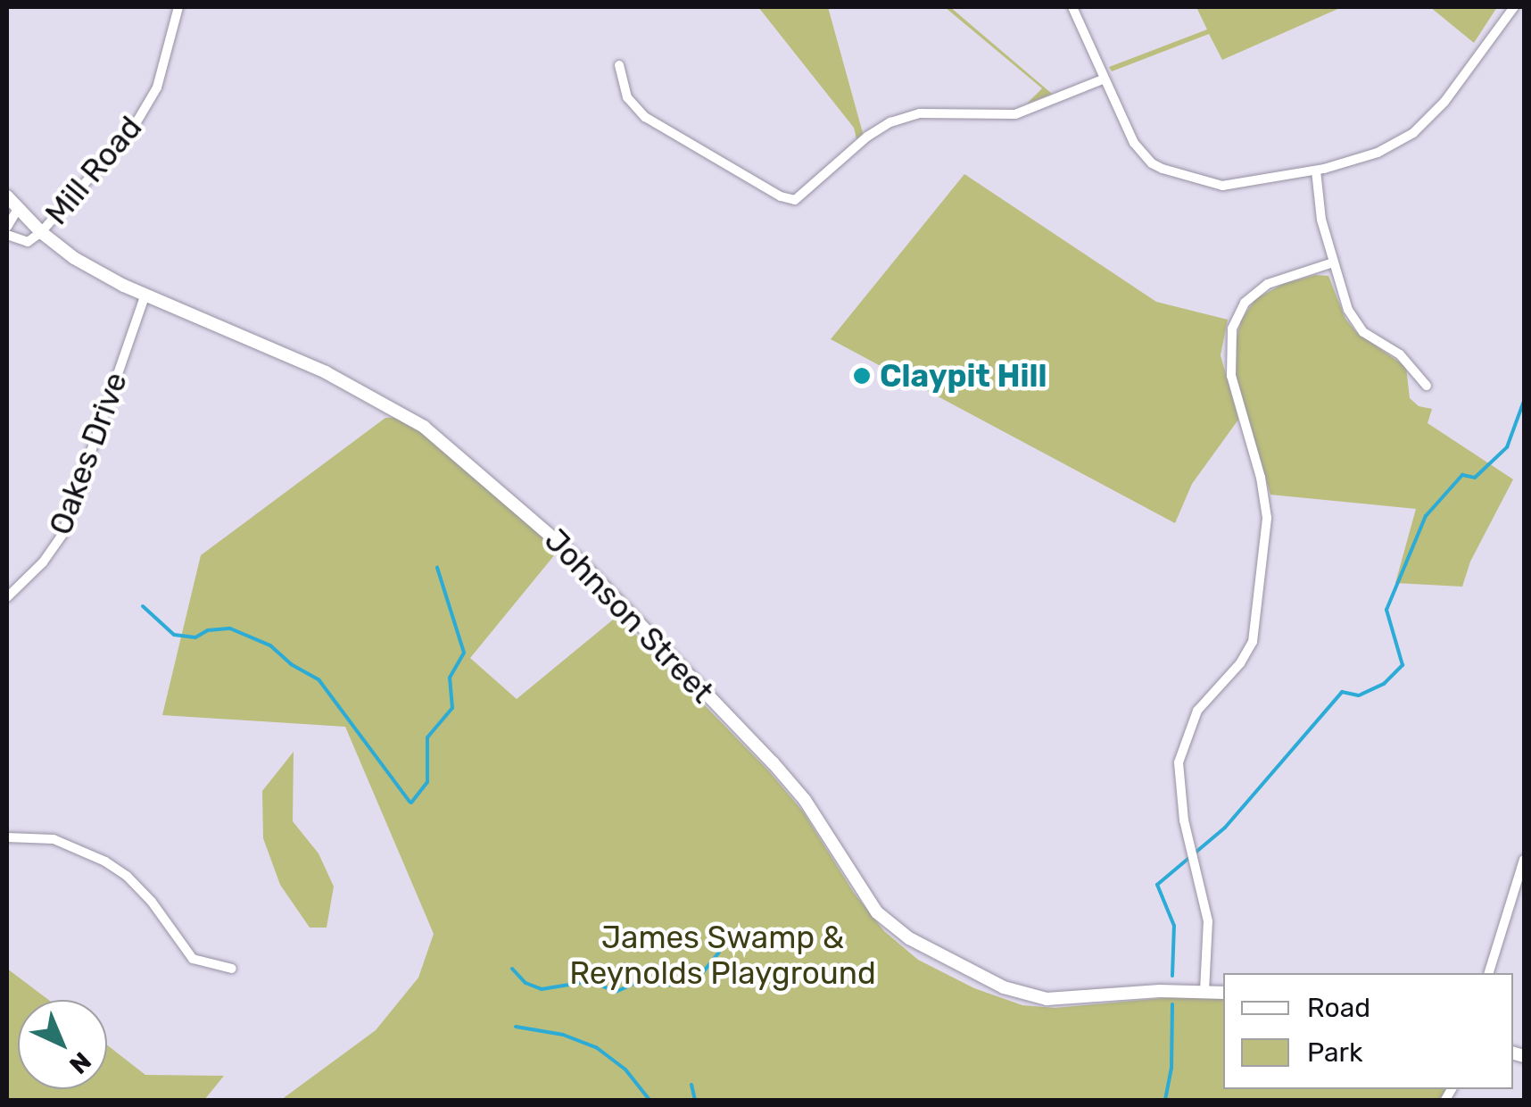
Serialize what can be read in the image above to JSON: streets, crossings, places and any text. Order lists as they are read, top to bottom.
{
  "streets": {
    "street": ["Mill Road", "Oakes Drive", "Johnson Street"]
  },
  "crossings": [
    ["Mill Road", "Johnson Street"],
    ["Oakes Drive", "Johnson Street"]
  ],
  "parks": ["James Swamp & Reynolds Playground"],
  "places": ["Claypit Hill"],
  "legend": ["Road", "Park"],
  "north": "bottom right"
}
